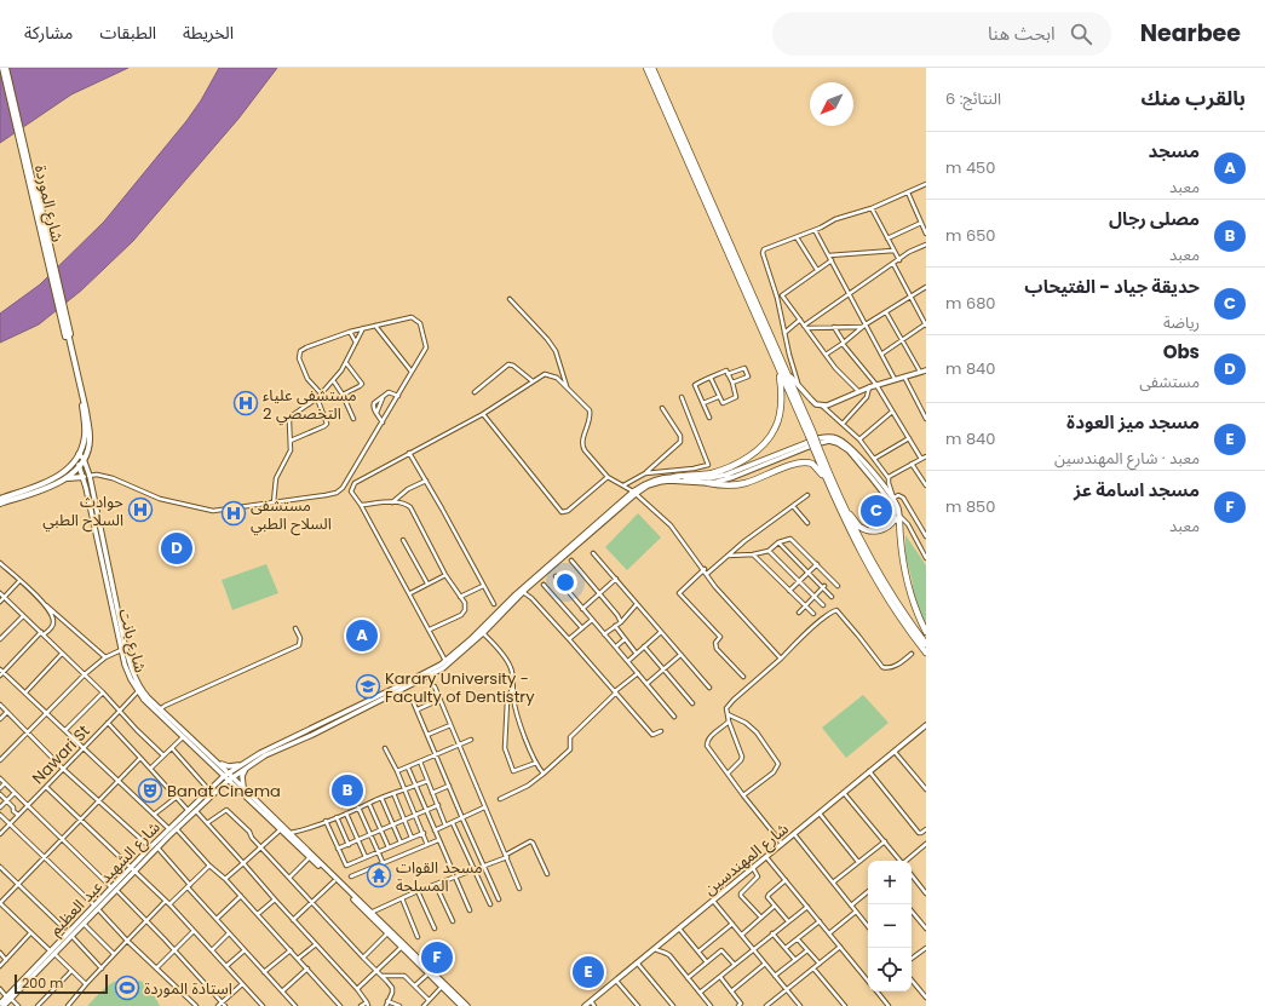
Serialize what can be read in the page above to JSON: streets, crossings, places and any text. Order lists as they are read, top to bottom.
{
  "streets": {
    "main road": ["شارع بانت", "شارع المهندسين", "شارع الشهيد عبد العظيم"],
    "street": ["Nawari St"]
  },
  "crossings": [
    ["شارع بانت", "Nawari St"],
    ["شارع بانت", "شارع الشهيد عبد العظيم"]
  ],
  "places": {
    "hospital": ["مستشفى علياء التخصصي 2", "حوادث السلاح الطبي", "مستشفى السلاح الطبي"],
    "school or university": ["Karary University - Faculty of Dentistry"],
    "theatre": ["Banat Cinema"],
    "temple": ["مسجد القوات المسلحة"],
    "sports": ["استادة الموردة"]
  },
  "scale_bar": "200 m",
  "north": "bottom left",
  "page": {
    "header": "Nearbee",
    "search": "ابحث هنا",
    "nav": ["الخريطة", "الطبقات", "مشاركة"],
    "heading": ["بالقرب منك", "النتائج: 6"],
    "list": [
      {
        "mark": "A",
        "name": "مسجد",
        "note": "معبد",
        "value": "450 m"
      },
      {
        "mark": "B",
        "name": "مصلى رجال",
        "note": "معبد",
        "value": "650 m"
      },
      {
        "mark": "C",
        "name": "حديقة جياد - الفتيحاب",
        "note": "رياضة",
        "value": "680 m"
      },
      {
        "mark": "D",
        "name": "Obs",
        "note": "مستشفى",
        "value": "840 m"
      },
      {
        "mark": "E",
        "name": "مسجد ميز العودة",
        "note": "معبد · شارع المهندسين",
        "value": "840 m"
      },
      {
        "mark": "F",
        "name": "مسجد اسامة عز",
        "note": "معبد",
        "value": "850 m"
      }
    ],
    "pins": [
      "C",
      "D",
      "A",
      "B",
      "F",
      "E"
    ],
    "map_buttons": ["+", "−"],
    "scale": "200 m"
  }
}
